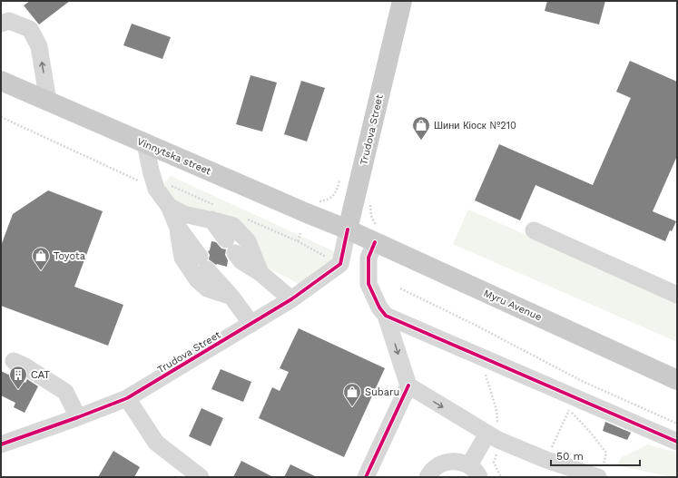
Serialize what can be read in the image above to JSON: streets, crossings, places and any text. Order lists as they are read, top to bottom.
{
  "streets": {
    "main road": ["Trudova Street", "Vinnytska street", "Myru Avenue"]
  },
  "crossings": [
    ["Trudova Street", "Vinnytska street"],
    ["Trudova Street", "Myru Avenue"],
    ["Vinnytska street", "Myru Avenue"]
  ],
  "places": {
    "shop": ["Шини Кіоск №210", "Toyota", "Subaru"],
    "building": ["САТ"]
  },
  "scale_bar": "50 m"
}
